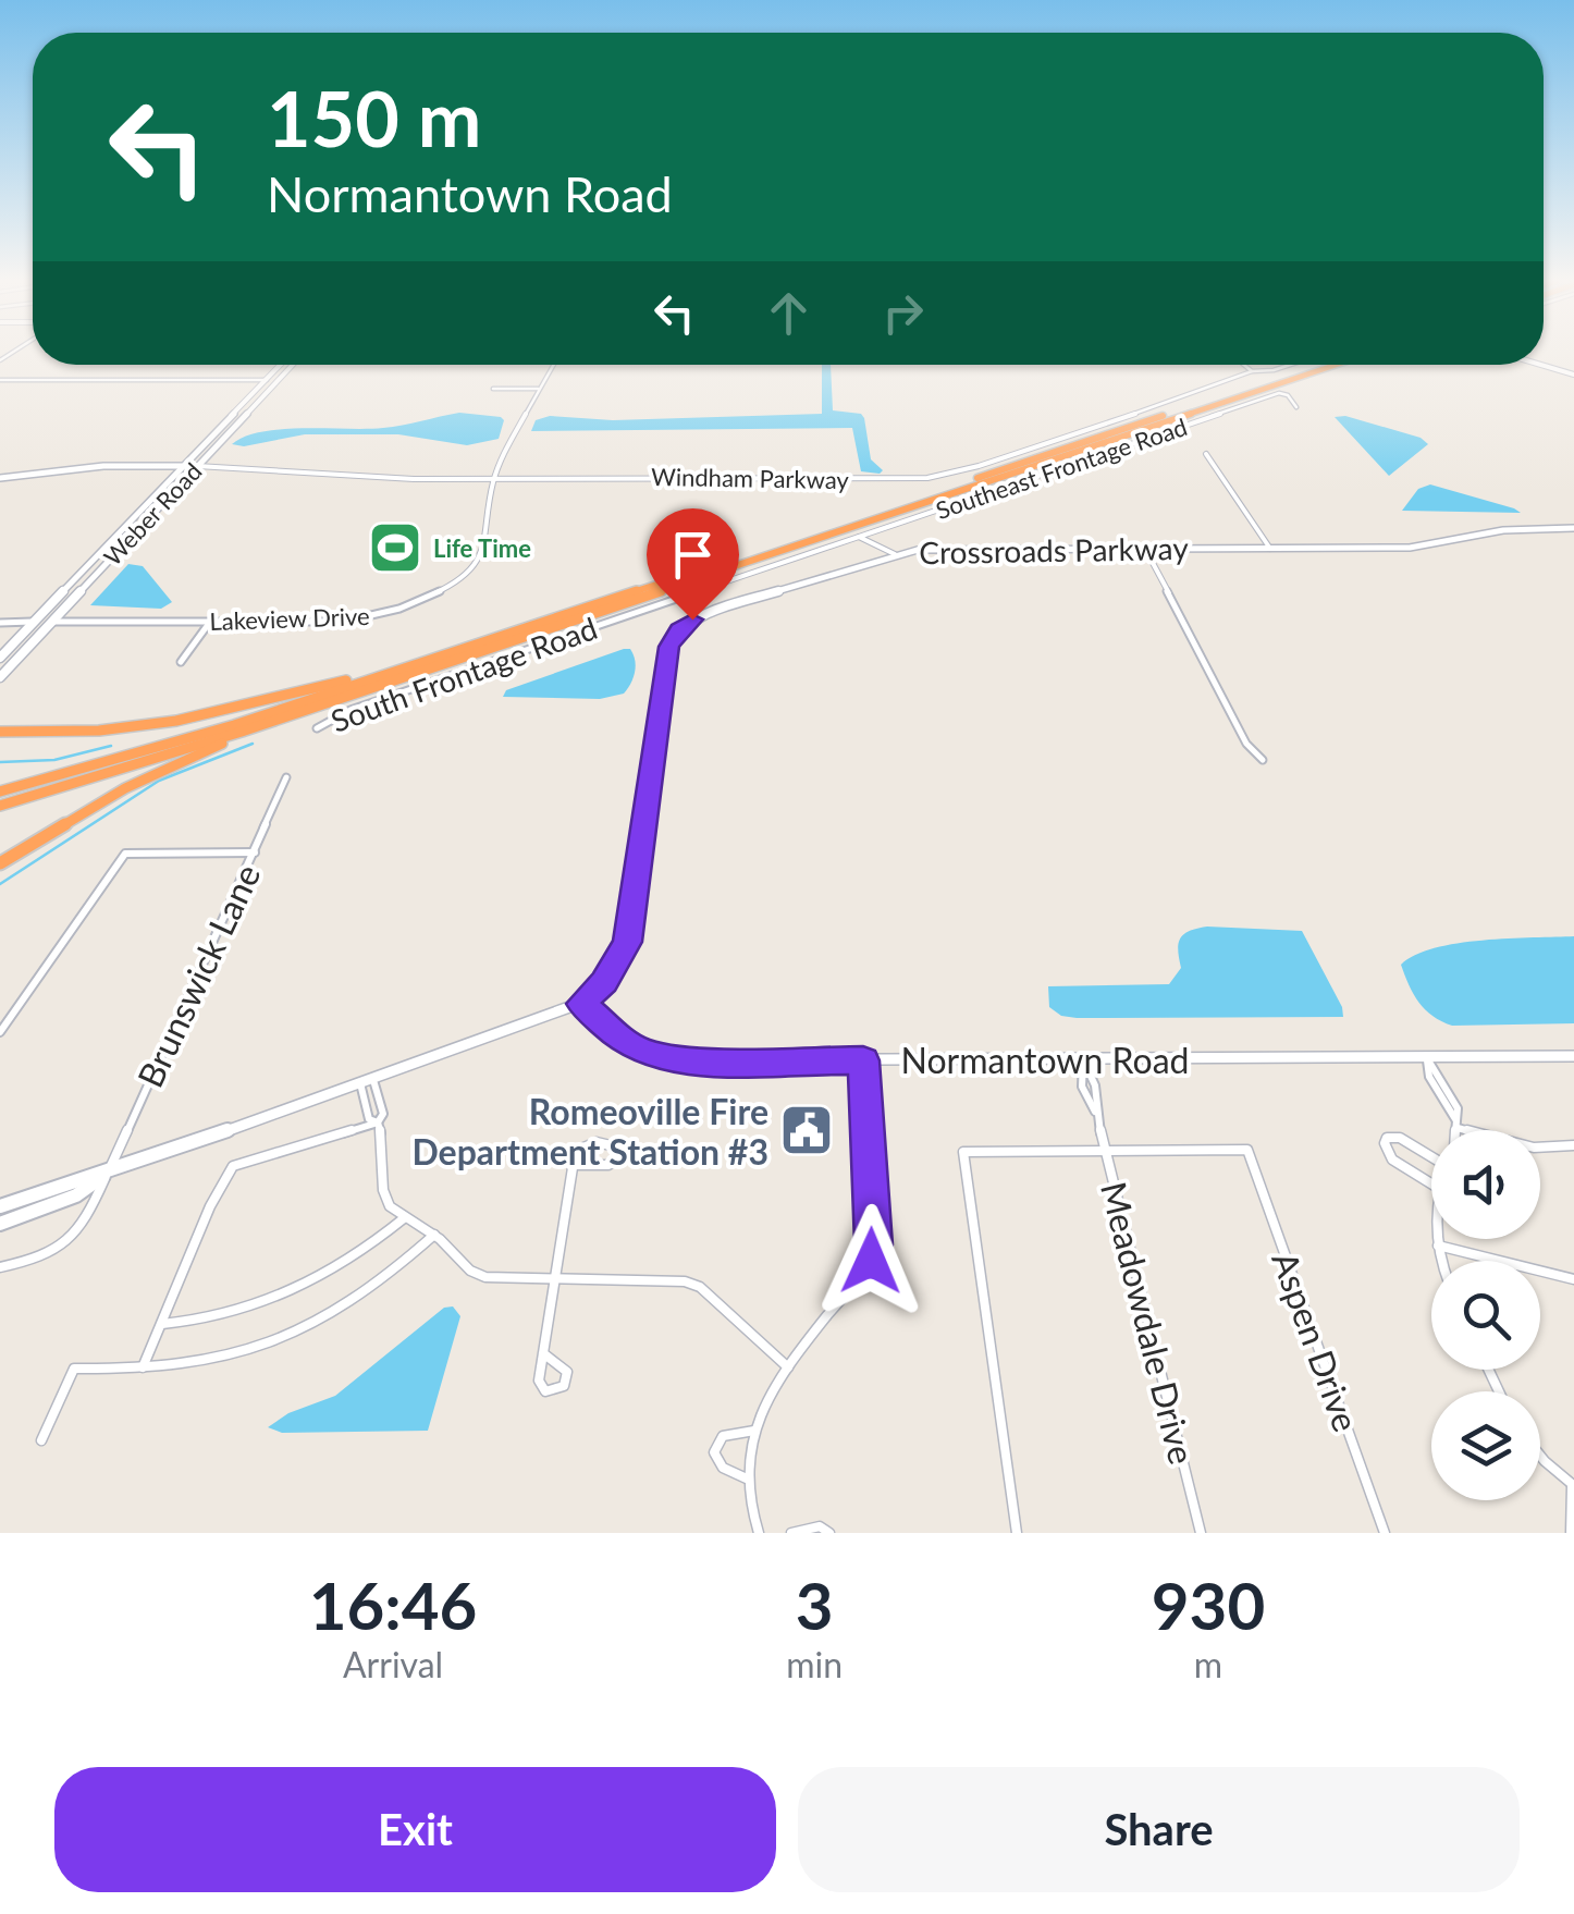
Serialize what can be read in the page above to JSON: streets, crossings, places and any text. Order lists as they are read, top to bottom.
{
  "streets": {
    "street": [
      "Southeast Frontage Road",
      "Windham Parkway",
      "Weber Road",
      "Crossroads Parkway",
      "Lakeview Drive",
      "South Frontage Road",
      "Brunswick Lane",
      "Normantown Road",
      "Meadowdale Drive",
      "Aspen Drive"
    ]
  },
  "crossings": [
    ["Southeast Frontage Road", "South Frontage Road"],
    ["Windham Parkway", "Weber Road"],
    ["Windham Parkway", "Lakeview Drive"],
    ["Weber Road", "Lakeview Drive"],
    ["Crossroads Parkway", "Normantown Road"],
    ["Normantown Road", "Meadowdale Drive"],
    ["Meadowdale Drive", "Aspen Drive"]
  ],
  "places": {
    "sports": ["Life Time"],
    "public building": ["Romeoville Fire Department Station #3"]
  },
  "page": {
    "turn": ["150 m", "Normantown Road"],
    "eta": [
      "16:46",
      "Arrival",
      "3",
      "min",
      "930",
      "m"
    ],
    "buttons": ["Exit", "Share"]
  }
}
